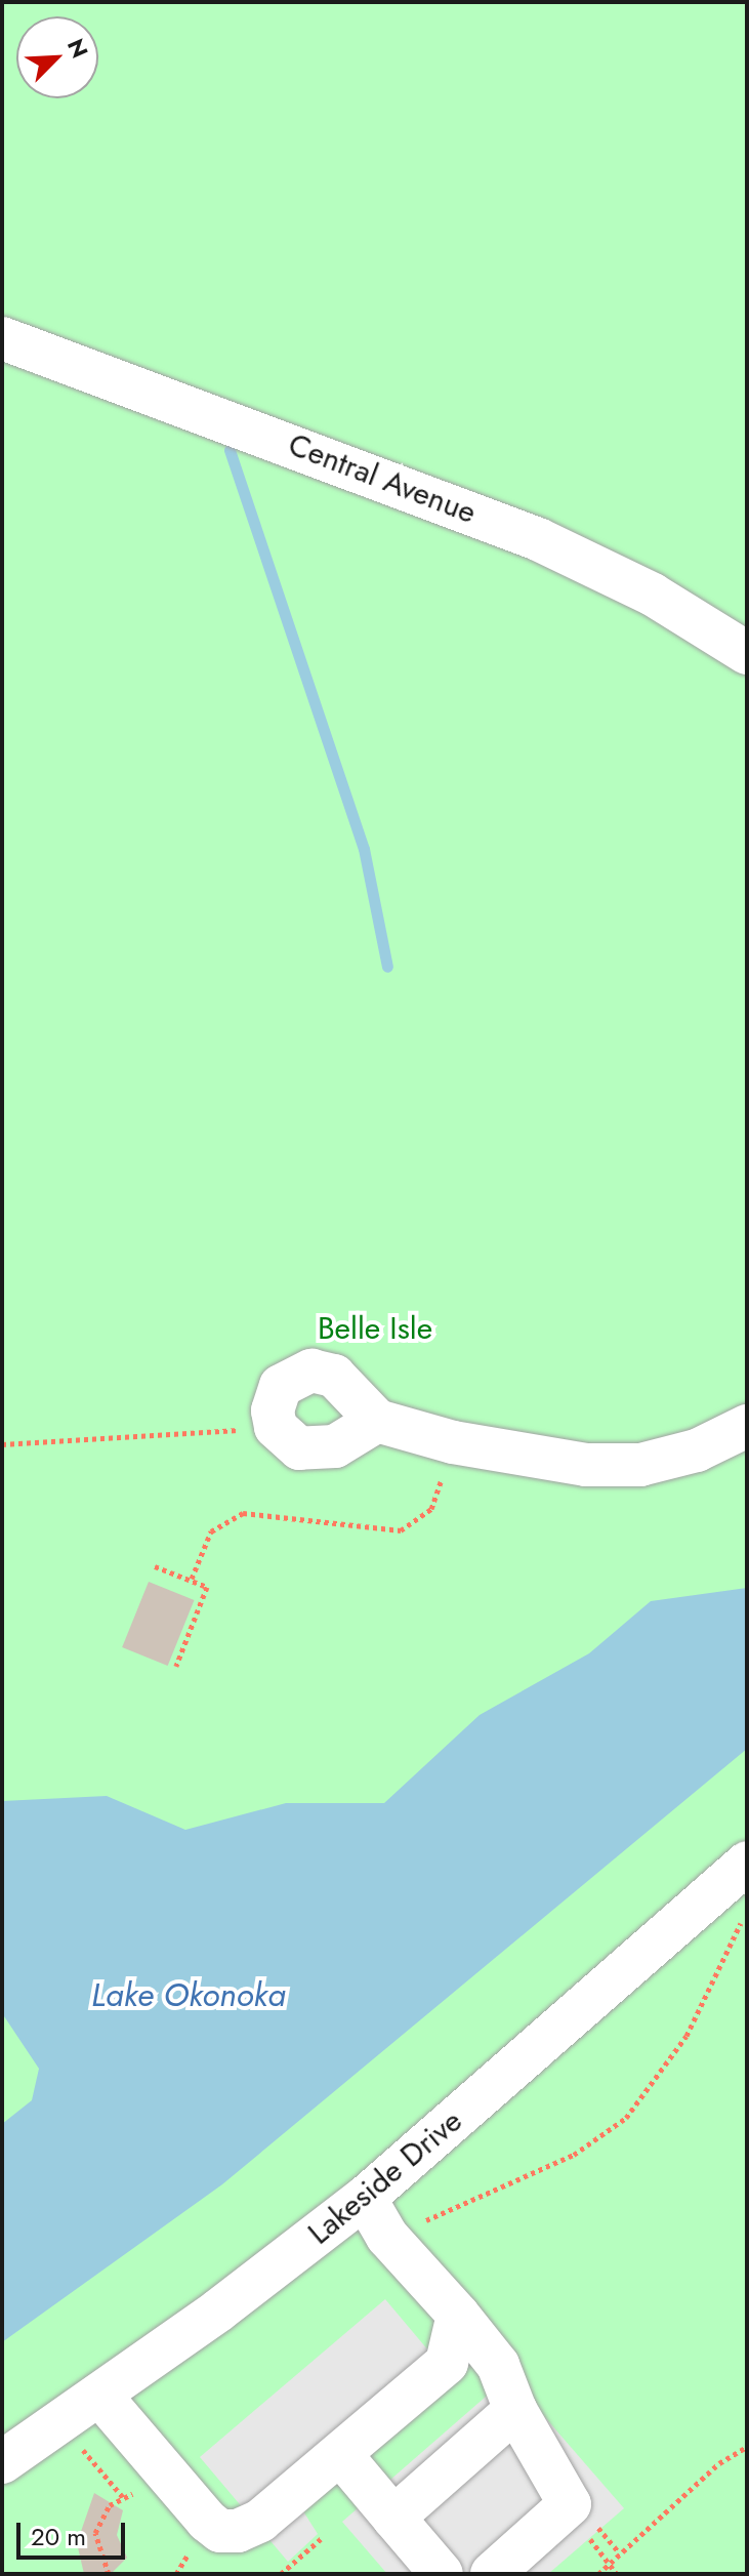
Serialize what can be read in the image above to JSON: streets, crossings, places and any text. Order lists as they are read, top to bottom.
{
  "streets": {
    "street": ["Central Avenue", "Lakeside Drive"]
  },
  "water": ["Lake Okonoka"],
  "parks": ["Belle Isle"],
  "scale_bar": "20 m",
  "north": "top right"
}
